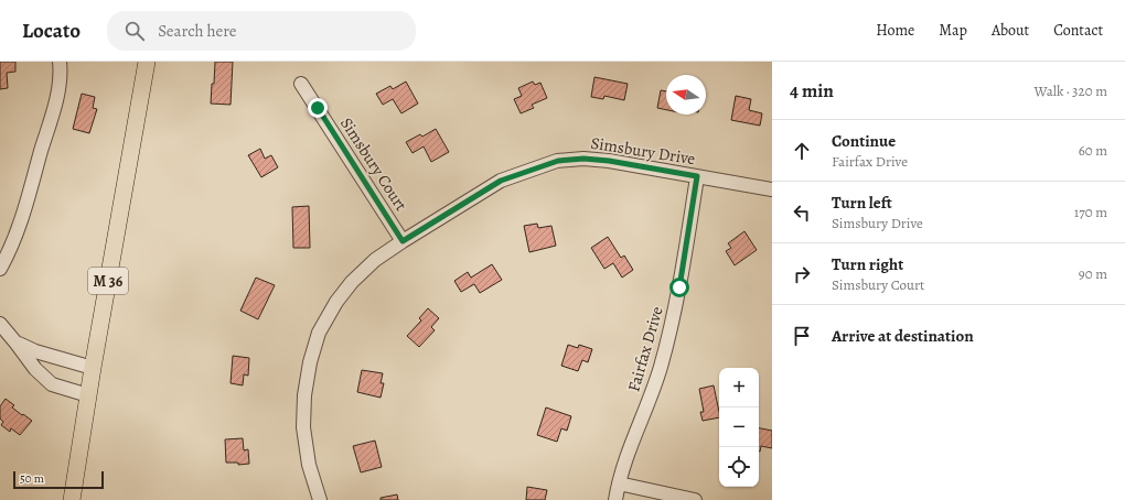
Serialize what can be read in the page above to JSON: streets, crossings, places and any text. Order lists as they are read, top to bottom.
{
  "streets": {
    "main road": ["M 36"],
    "street": ["Simsbury Drive", "Simsbury Court", "Fairfax Drive"]
  },
  "crossings": [
    ["Simsbury Drive", "Simsbury Court"],
    ["Simsbury Drive", "Fairfax Drive"]
  ],
  "scale_bar": "50 m",
  "north": "left",
  "page": {
    "header": "Locato",
    "search": "Search here",
    "nav": [
      "Home",
      "Map",
      "About",
      "Contact"
    ],
    "heading": ["4 min", "Walk · 320 m"],
    "list": [
      ["Continue", "Fairfax Drive", "60 m"],
      ["Turn left", "Simsbury Drive", "170 m"],
      ["Turn right", "Simsbury Court", "90 m"],
      "Arrive at destination"
    ],
    "map_buttons": ["+", "−"],
    "scale": "50 m"
  }
}
